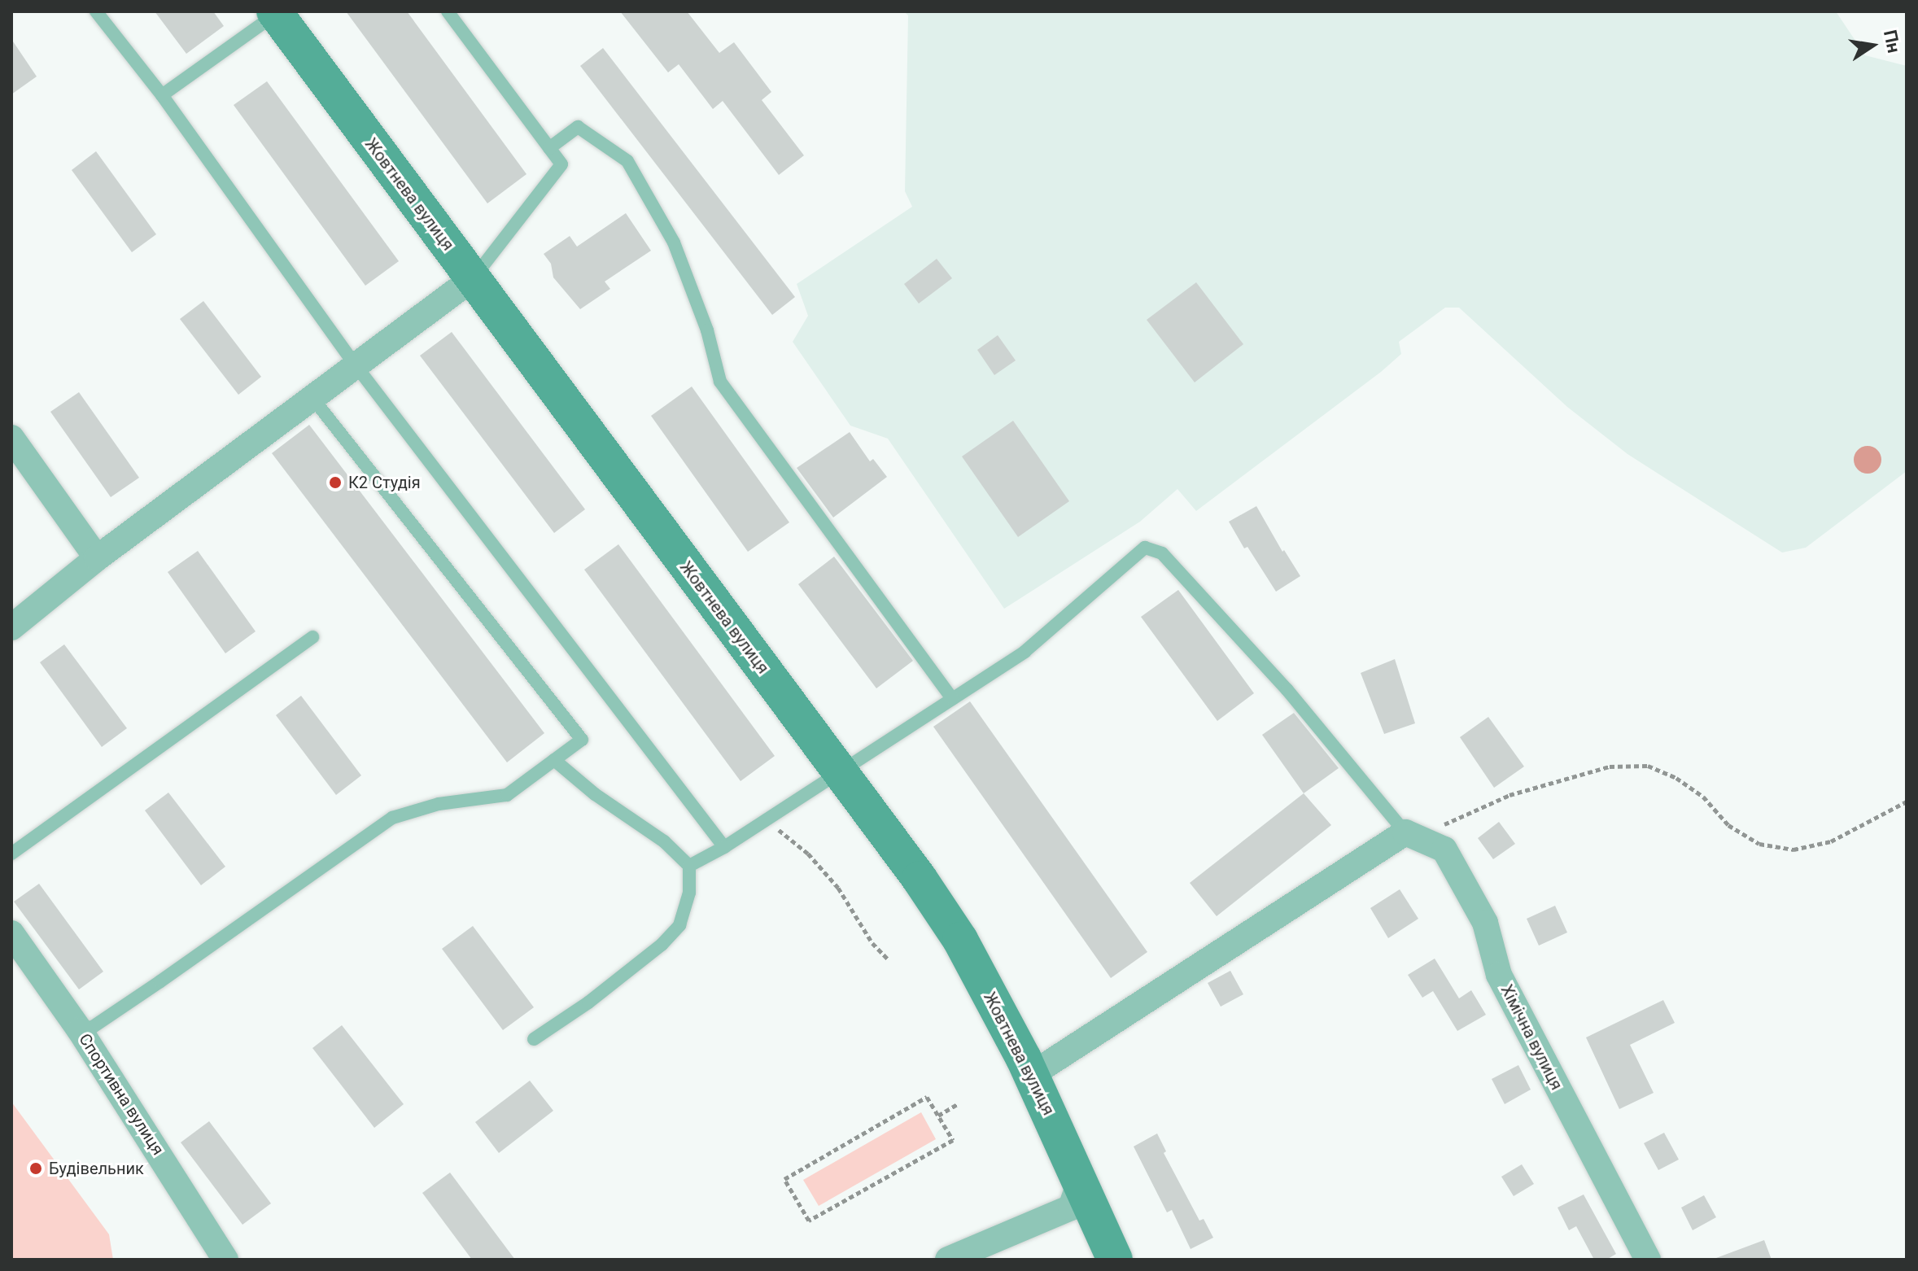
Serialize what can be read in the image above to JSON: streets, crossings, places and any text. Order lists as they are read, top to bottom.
{
  "streets": {
    "main road": ["Жовтнева вулиця"],
    "street": ["Хімічна вулиця", "Спортивна вулиця"]
  },
  "places": ["К2 Студiя", "Будівельник"],
  "north": "right"
}
